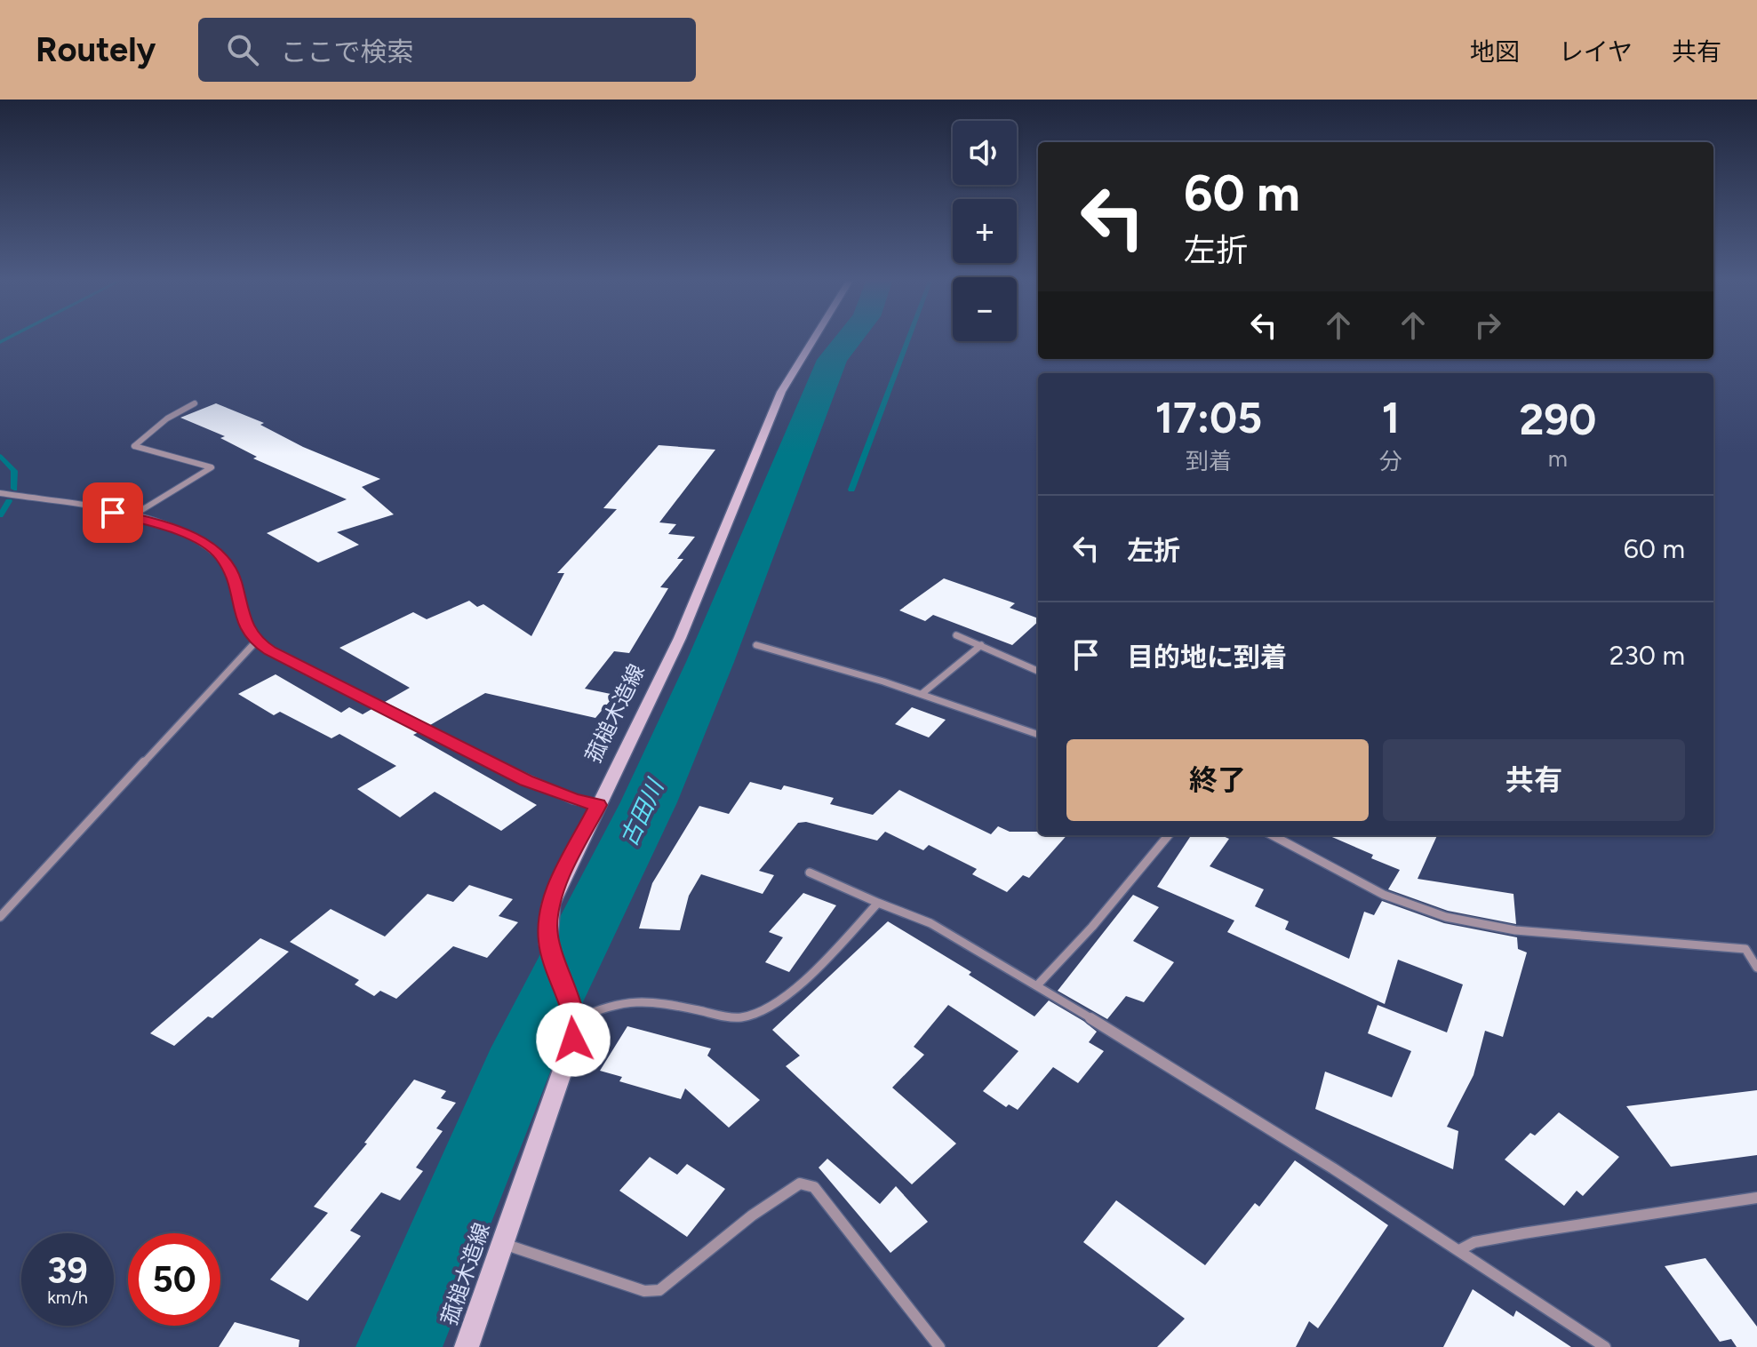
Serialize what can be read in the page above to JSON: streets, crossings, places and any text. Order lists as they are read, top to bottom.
{
  "streets": {
    "main road": ["菰槌木造線"]
  },
  "water": ["古田川"],
  "page": {
    "header": "Routely",
    "search": "ここで検索",
    "nav": ["地図", "レイヤ", "共有"],
    "map_buttons": ["+", "−"],
    "turn": ["60 m", "左折"],
    "eta": [
      "17:05",
      "到着",
      "1",
      "分",
      "290",
      "m"
    ],
    "list": [
      {
        "name": "左折",
        "value": "60 m"
      },
      {
        "name": "目的地に到着",
        "value": "230 m"
      }
    ],
    "buttons": ["終了", "共有"],
    "speed": "39 km/h",
    "limit": "50"
  }
}
